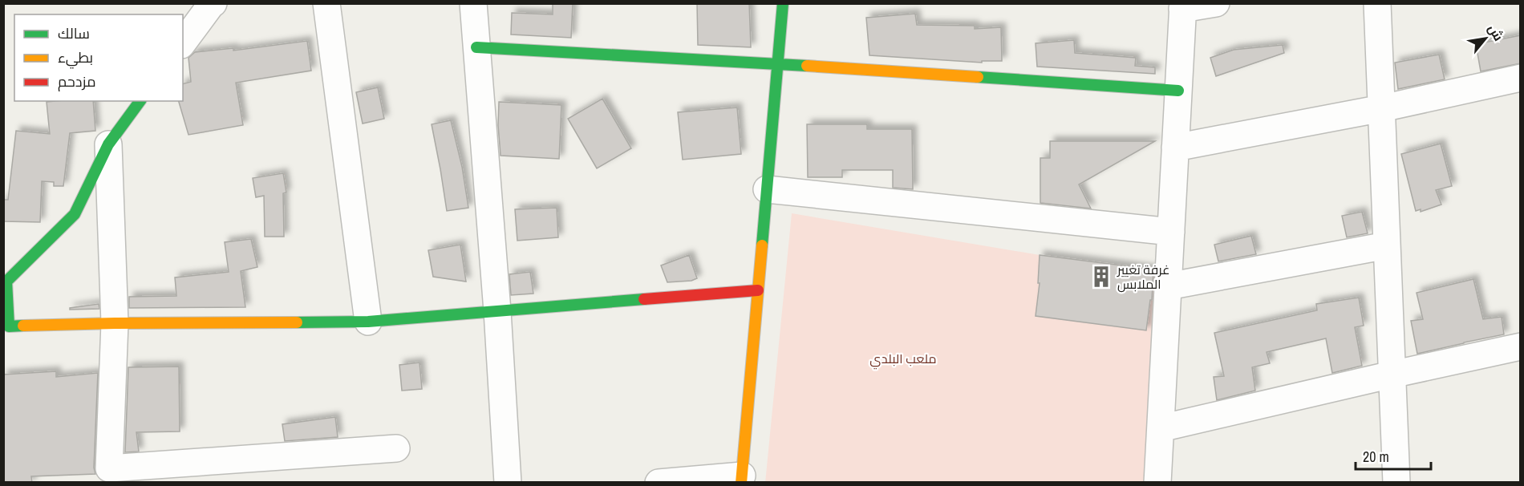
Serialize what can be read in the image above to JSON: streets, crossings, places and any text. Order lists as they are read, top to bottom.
{
  "parks": ["ملعب البلدي"],
  "places": {
    "building": ["غرفة تغيير الملابس"]
  },
  "legend": ["سالك", "بطيء", "مزدحم"],
  "scale_bar": "20 m",
  "north": "top right"
}
